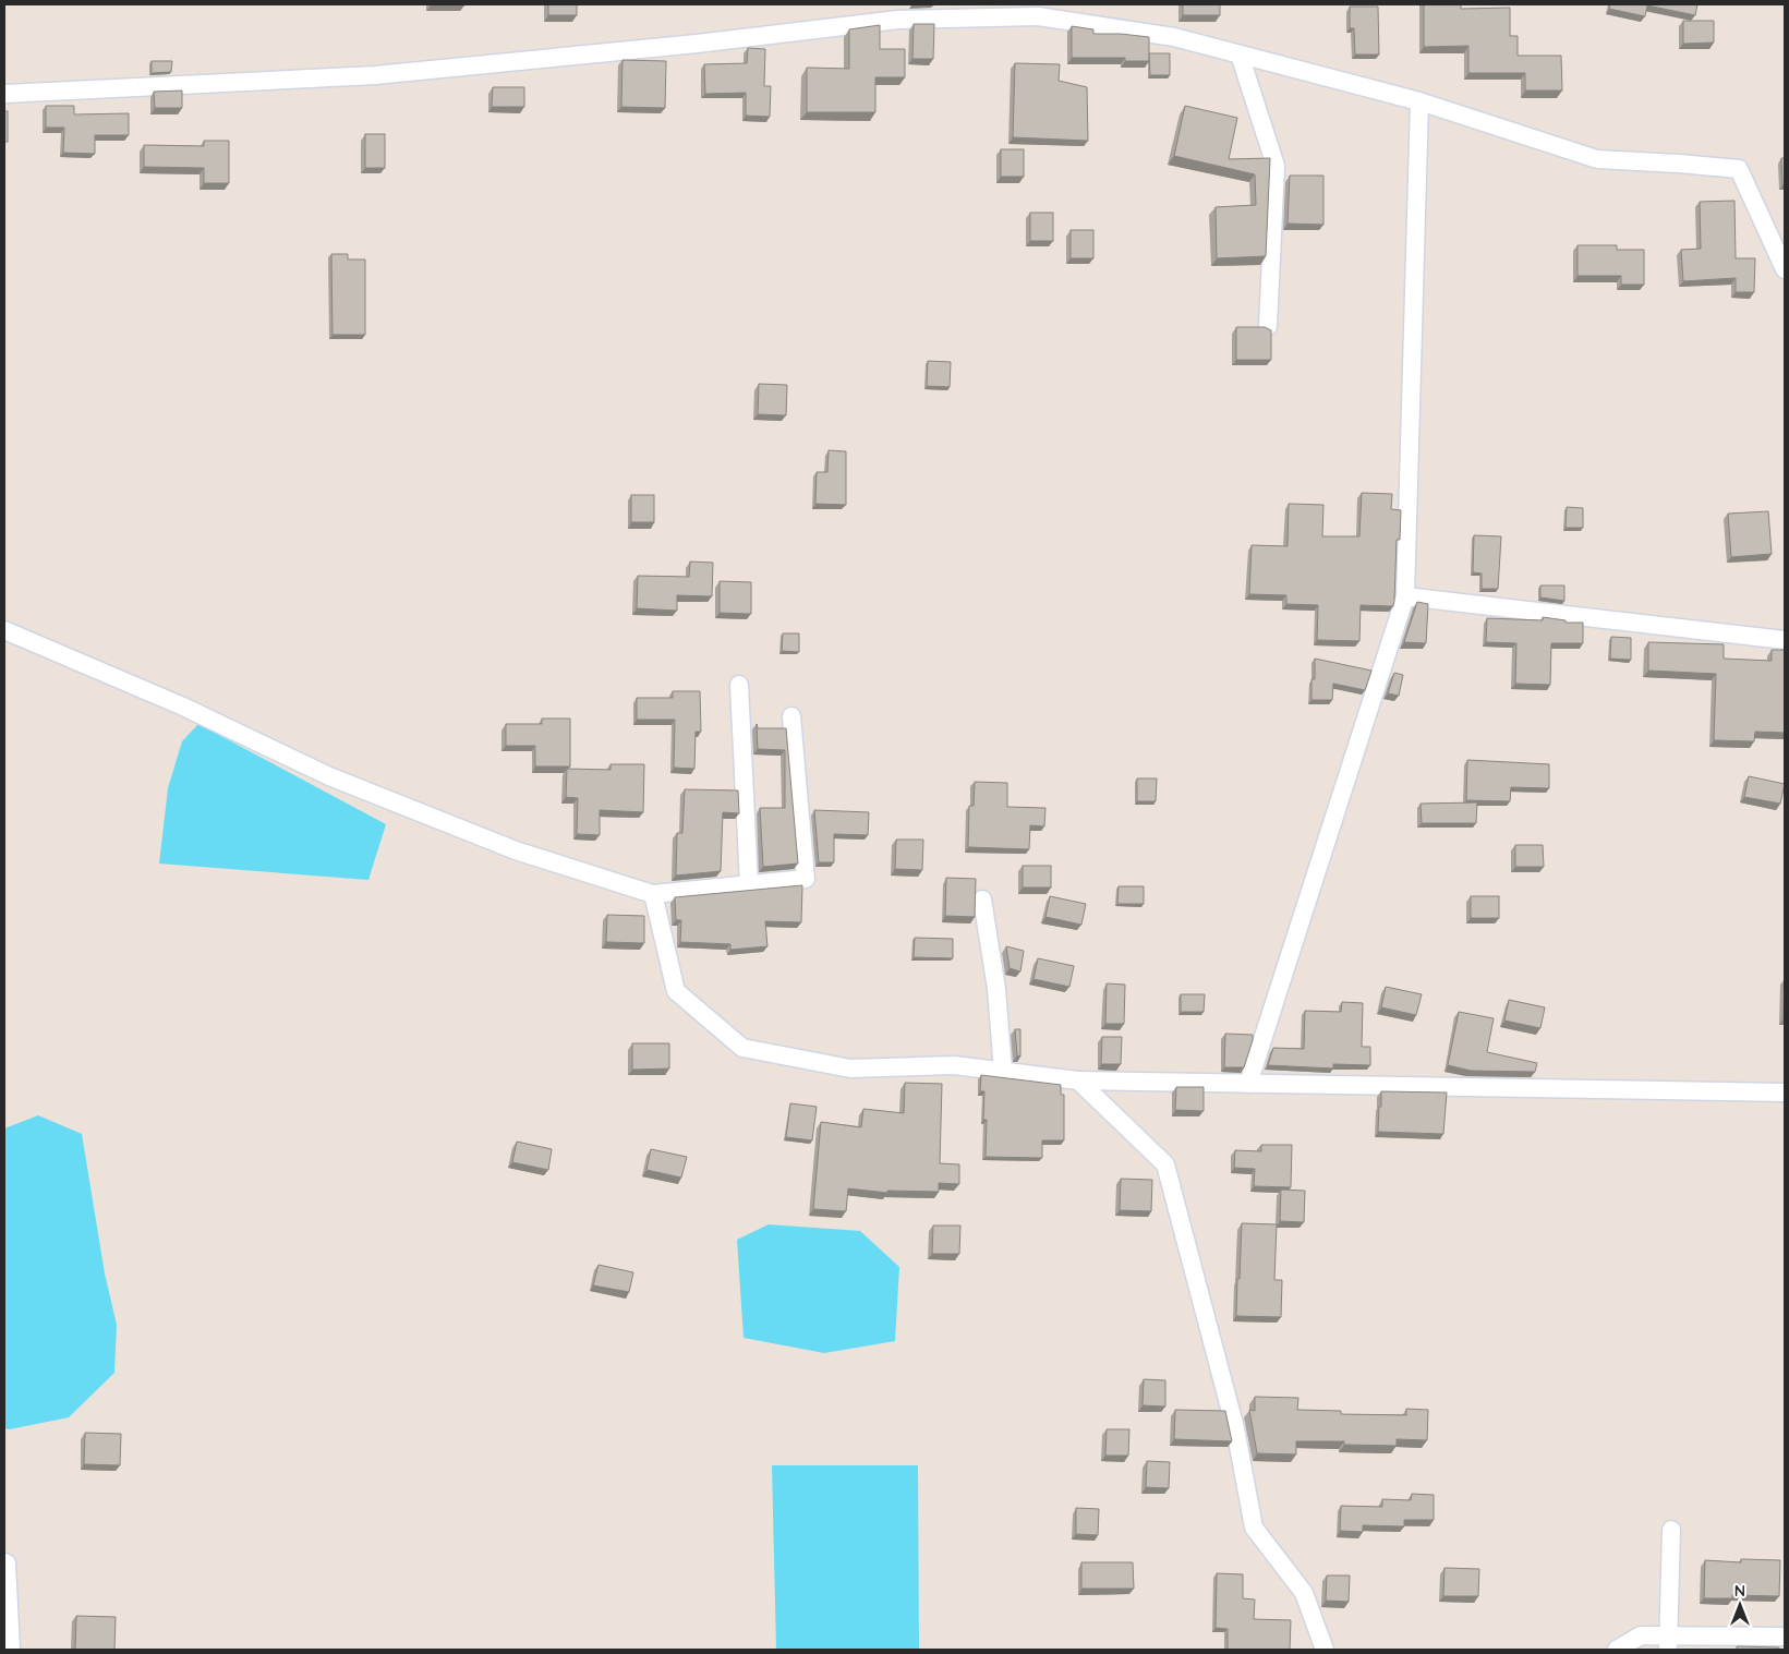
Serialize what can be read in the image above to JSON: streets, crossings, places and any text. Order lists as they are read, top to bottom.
{
  "north": "top"
}
